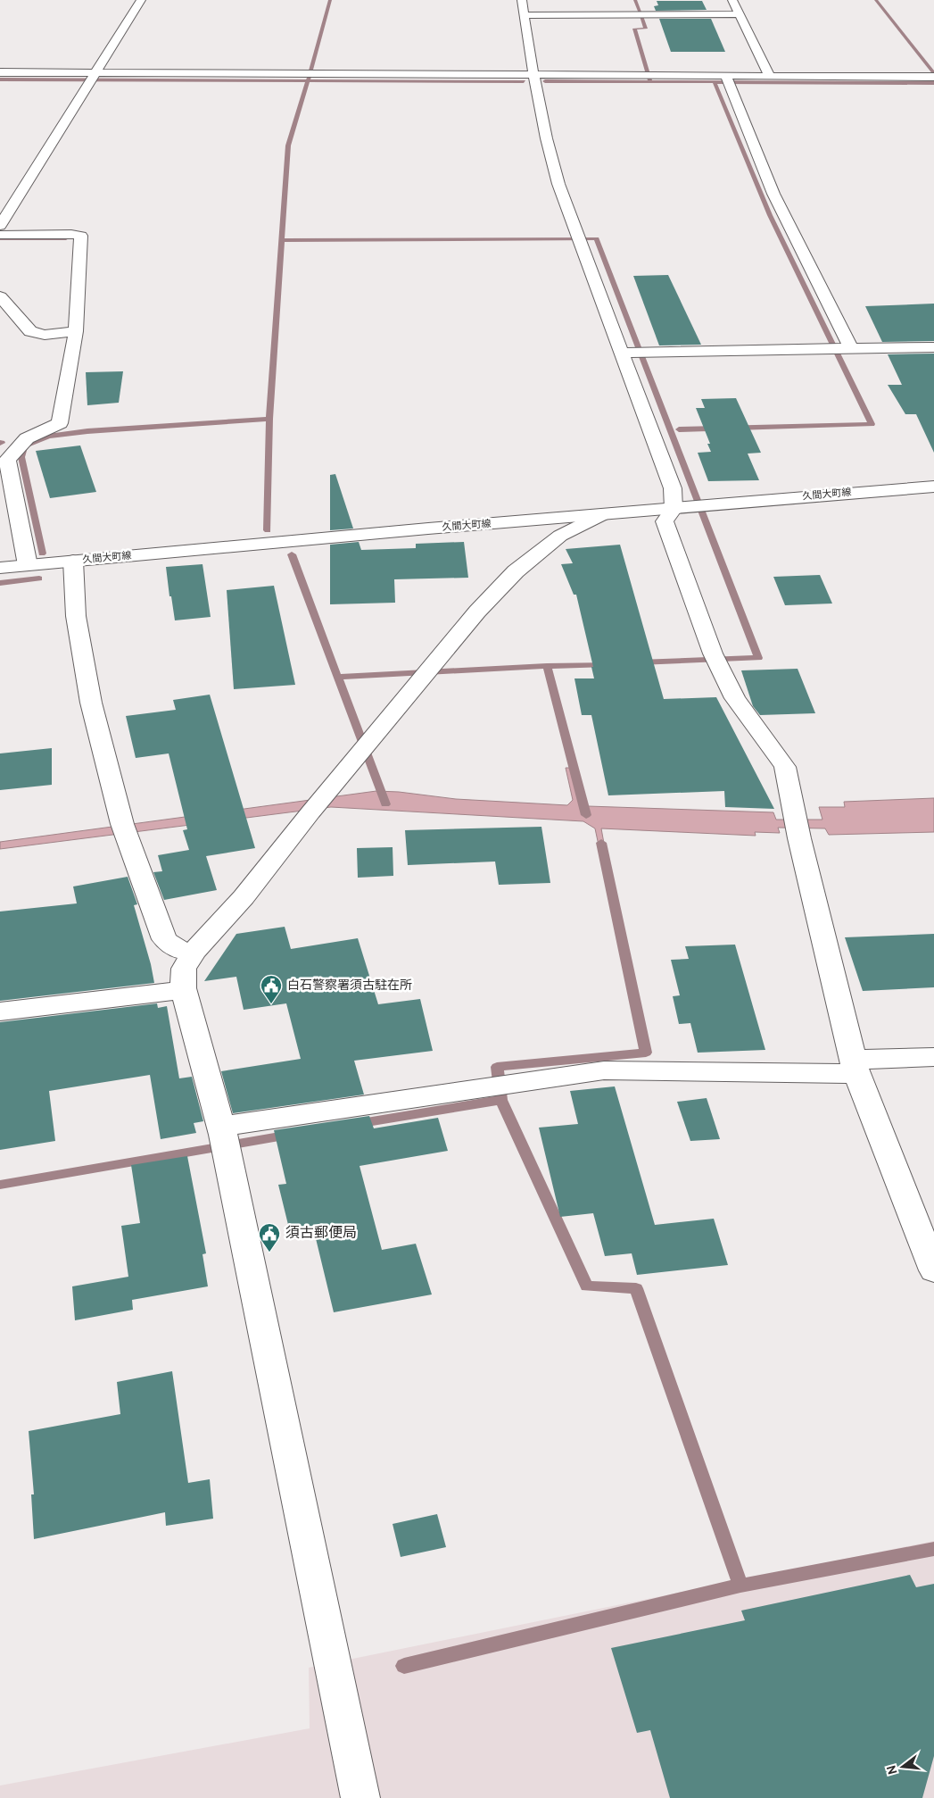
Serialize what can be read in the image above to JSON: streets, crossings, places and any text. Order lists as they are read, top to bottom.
{
  "streets": {
    "street": ["久間大町線"]
  },
  "places": {
    "public building": ["白石警察署須古駐在所", "須古郵便局"]
  },
  "north": "left"
}
